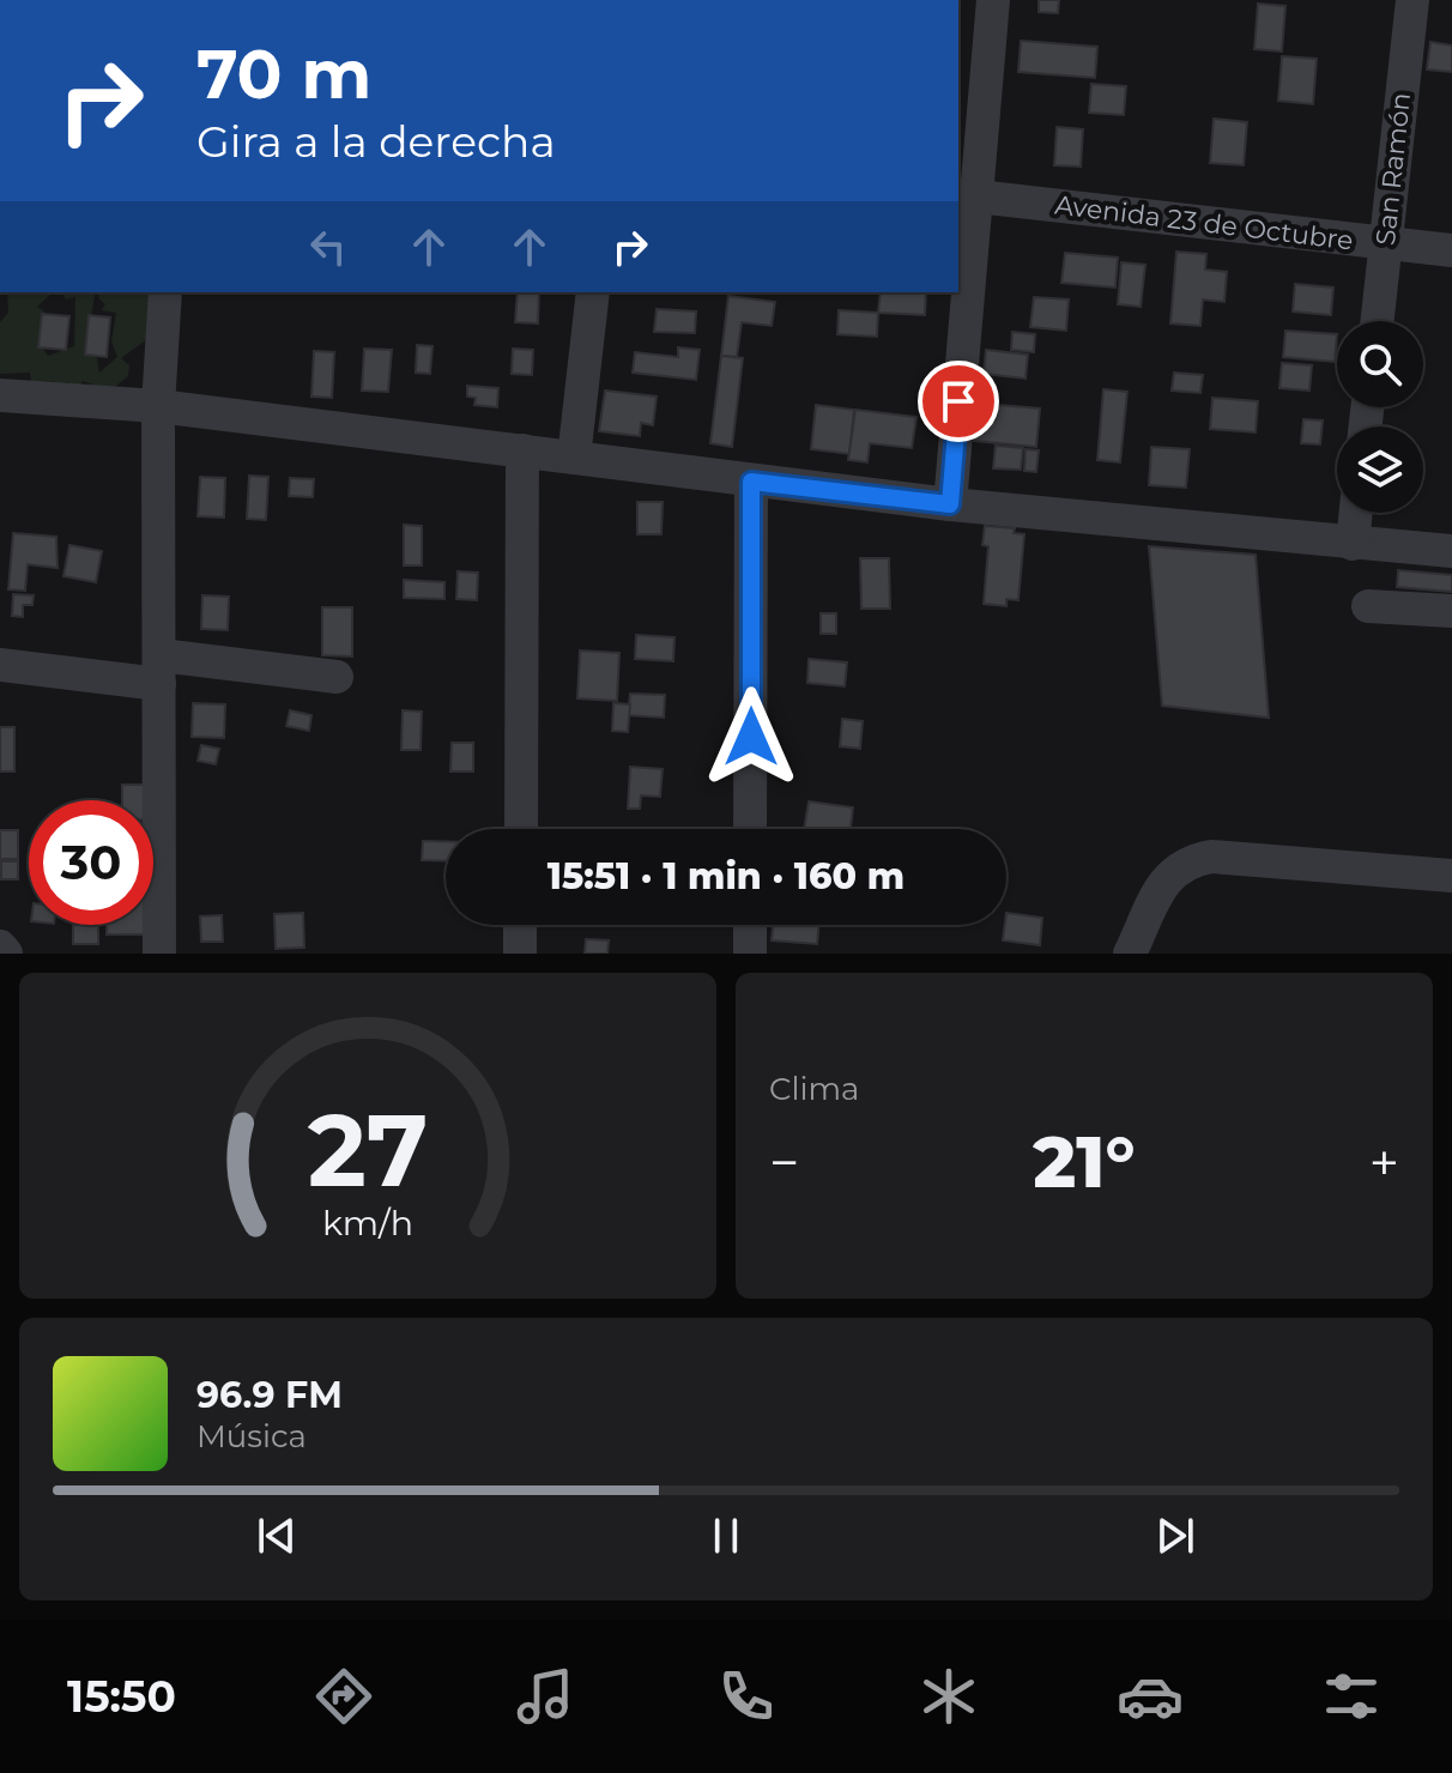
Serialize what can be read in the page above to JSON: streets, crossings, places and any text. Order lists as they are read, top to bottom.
{
  "streets": {
    "street": ["San Ramón", "Avenida 23 de Octubre"]
  },
  "crossings": [
    ["San Ramón", "Avenida 23 de Octubre"]
  ],
  "page": {
    "turn": ["70 m", "Gira a la derecha"],
    "limit": "30",
    "trip": "15:51 · 1 min · 160 m",
    "tile": "Clima",
    "heat": ["−", "21°", "+"],
    "song": ["96.9 FM", "Música"],
    "tabs": "15:50",
    "gauge": ["27", "km/h"]
  }
}
